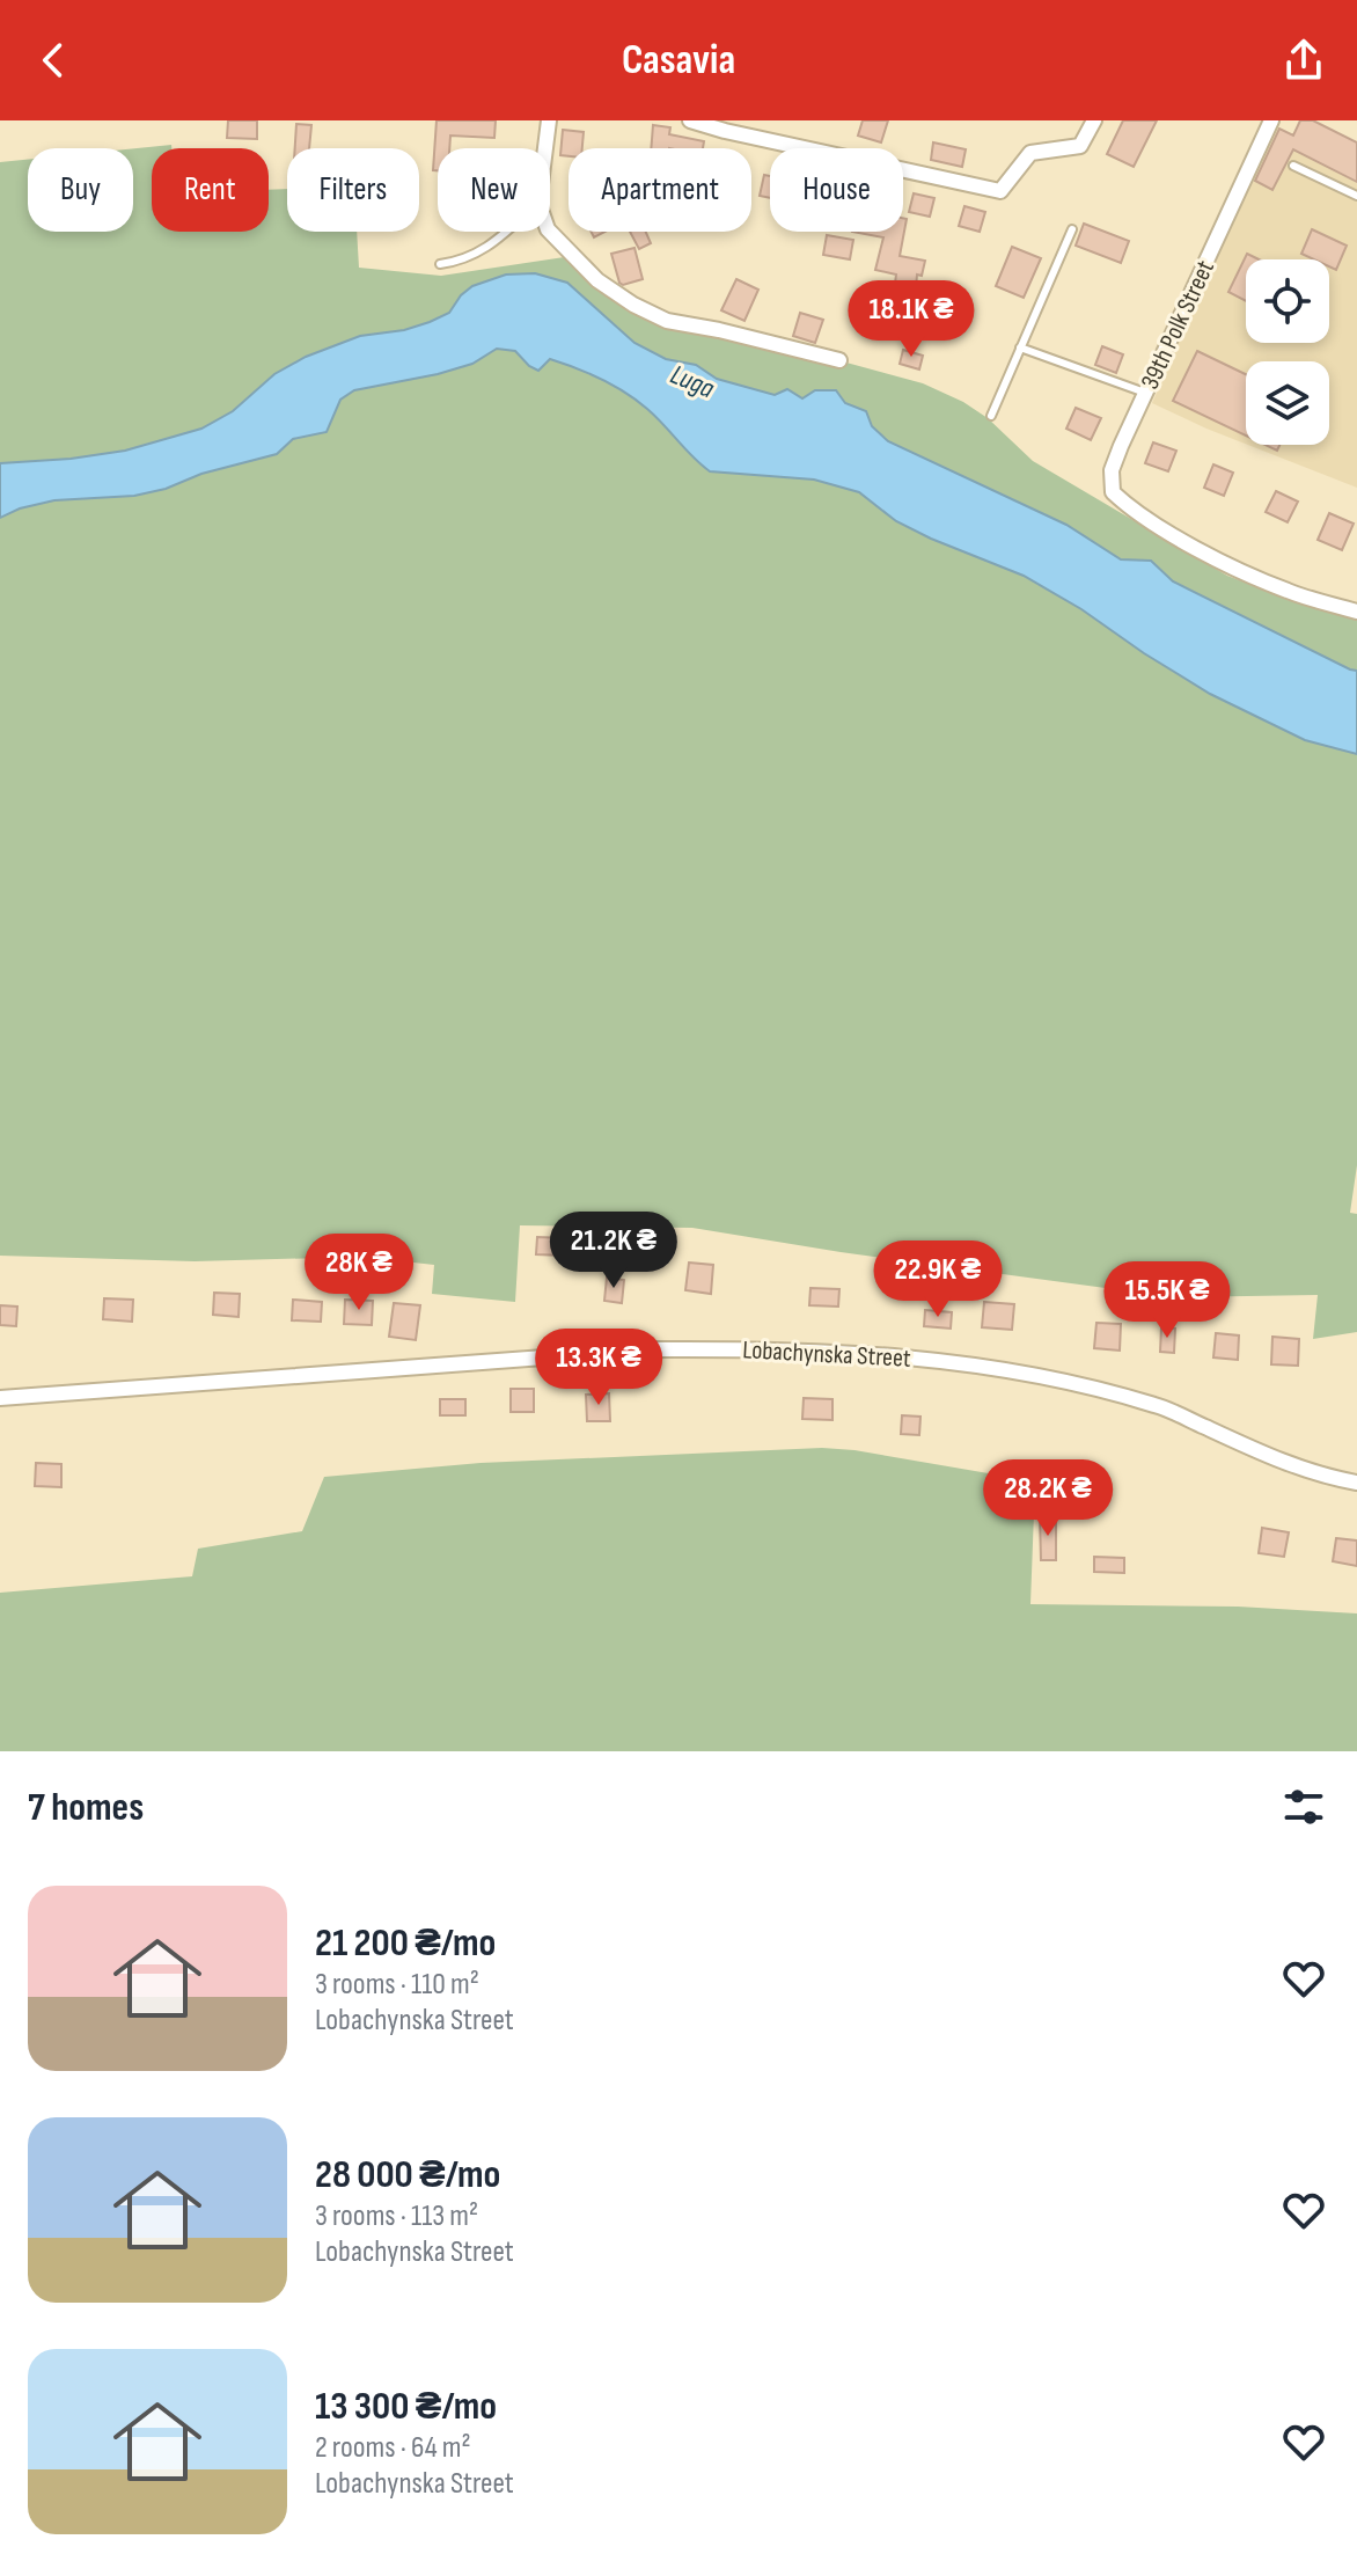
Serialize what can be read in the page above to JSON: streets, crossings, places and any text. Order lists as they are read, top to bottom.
{
  "streets": {
    "street": ["39th Polk Street", "Lobachynska Street"]
  },
  "water": ["Luga"],
  "page": {
    "header": "Casavia",
    "chip": [
      "Buy",
      "Rent",
      "Filters",
      "New",
      "Apartment",
      "House"
    ],
    "price": [
      "18.1K ₴",
      "21.2K ₴",
      "28K ₴",
      "22.9K ₴",
      "15.5K ₴",
      "13.3K ₴",
      "28.2K ₴"
    ],
    "heading": "7 homes",
    "list": [
      {
        "name": "21 200 ₴/mo",
        "note": "3 rooms · 110 m² · Lobachynska Street"
      },
      {
        "name": "28 000 ₴/mo",
        "note": "3 rooms · 113 m² · Lobachynska Street"
      },
      {
        "name": "13 300 ₴/mo",
        "note": "2 rooms · 64 m² · Lobachynska Street"
      }
    ]
  }
}
